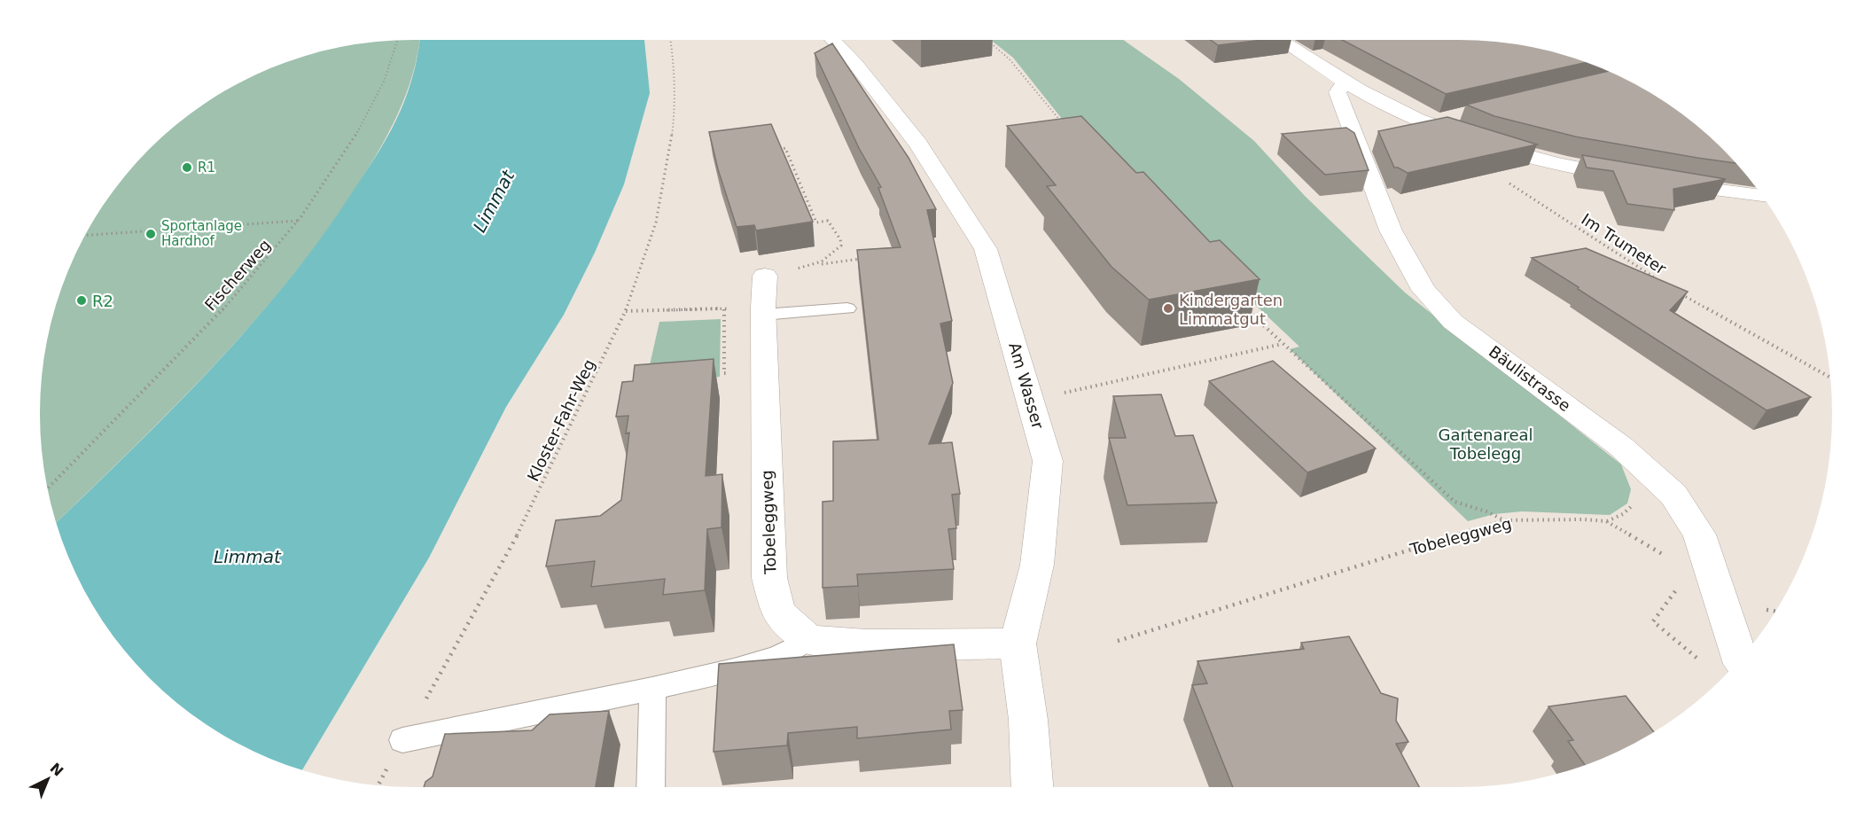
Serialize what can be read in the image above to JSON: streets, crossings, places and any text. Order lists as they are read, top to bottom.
{
  "streets": {
    "street": ["Bäulistrasse", "Am Wasser", "Tobeleggweg"],
    "path": ["Im Trumeter", "Fischerweg", "Kloster-Fahr-Weg"]
  },
  "crossings": [
    ["Bäulistrasse", "Tobeleggweg"]
  ],
  "water": ["Limmat"],
  "parks": ["Gartenareal Tobelegg"],
  "places": [
    "R1",
    "Sportanlage Hardhof",
    "R2",
    "Kindergarten Limmatgut"
  ],
  "north": "top right"
}
